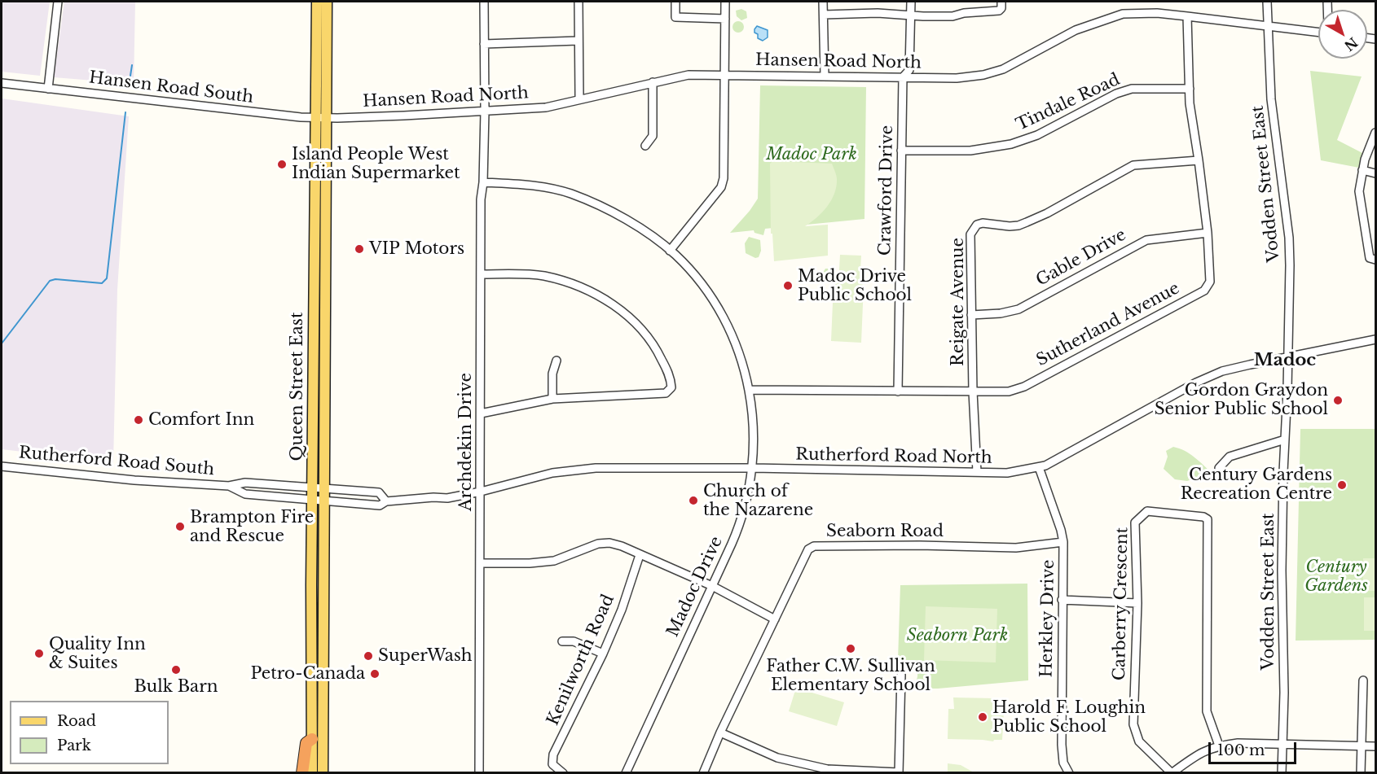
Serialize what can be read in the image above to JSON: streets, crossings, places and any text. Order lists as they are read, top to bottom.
{
  "streets": {
    "main road": ["Queen Street East"],
    "street": [
      "Hansen Road North",
      "Hansen Road South",
      "Tindale Road",
      "Vodden Street East",
      "Crawford Drive",
      "Gable Drive",
      "Reigate Avenue",
      "Sutherland Avenue",
      "Archdekin Drive",
      "Rutherford Road North",
      "Rutherford Road South",
      "Seaborn Road",
      "Madoc Drive",
      "Carberry Crescent",
      "Herkley Drive",
      "Kenilworth Road"
    ]
  },
  "crossings": [
    ["Hansen Road North", "Hansen Road South"],
    ["Hansen Road North", "Vodden Street East"],
    ["Hansen Road North", "Crawford Drive"],
    ["Hansen Road North", "Sutherland Avenue"],
    ["Hansen Road North", "Archdekin Drive"],
    ["Hansen Road South", "Queen Street East"],
    ["Tindale Road", "Crawford Drive"],
    ["Tindale Road", "Sutherland Avenue"],
    ["Vodden Street East", "Rutherford Road North"],
    ["Crawford Drive", "Sutherland Avenue"],
    ["Gable Drive", "Reigate Avenue"],
    ["Gable Drive", "Sutherland Avenue"],
    ["Reigate Avenue", "Sutherland Avenue"],
    ["Reigate Avenue", "Rutherford Road North"],
    ["Sutherland Avenue", "Madoc Drive"],
    ["Queen Street East", "Rutherford Road South"],
    ["Archdekin Drive", "Rutherford Road North"],
    ["Archdekin Drive", "Madoc Drive"],
    ["Rutherford Road North", "Rutherford Road South"],
    ["Rutherford Road North", "Madoc Drive"],
    ["Rutherford Road North", "Herkley Drive"],
    ["Seaborn Road", "Herkley Drive"]
  ],
  "districts": ["Madoc"],
  "parks": ["Madoc Park", "Century Gardens", "Seaborn Park"],
  "places": [
    "Island People West Indian Supermarket",
    "VIP Motors",
    "Madoc Drive Public School",
    "Gordon Graydon Senior Public School",
    "Comfort Inn",
    "Century Gardens Recreation Centre",
    "Church of the Nazarene",
    "Brampton Fire and Rescue",
    "Father C.W. Sullivan Elementary School",
    "Quality Inn & Suites",
    "SuperWash",
    "Bulk Barn",
    "Petro-Canada",
    "Harold F. Loughin Public School"
  ],
  "legend": ["Road", "Park"],
  "scale_bar": "100 m",
  "north": "bottom right"
}
